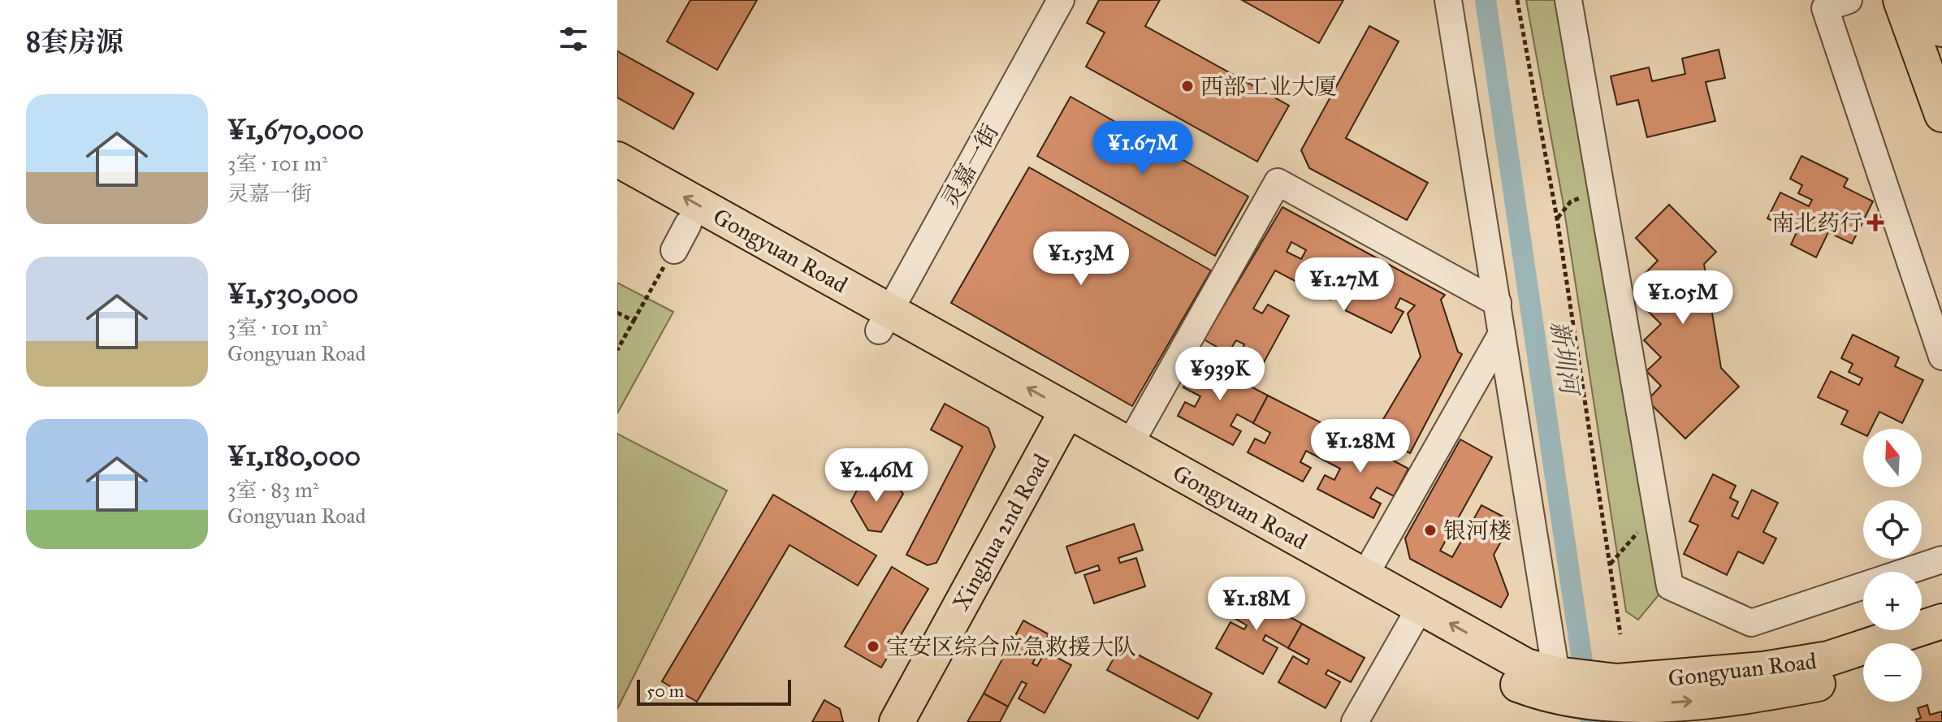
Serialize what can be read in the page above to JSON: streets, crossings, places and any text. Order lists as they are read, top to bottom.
{
  "streets": {
    "main road": ["Gongyuan Road", "Xinghua 2nd Road"],
    "street": ["灵嘉一街"]
  },
  "crossings": [
    ["灵嘉一街", "Gongyuan Road"],
    ["Gongyuan Road", "Xinghua 2nd Road"]
  ],
  "water": ["新圳河"],
  "places": {
    "other": ["西部工业大厦", "银河楼", "宝安区综合应急救援大队"],
    "health": ["南北药行"]
  },
  "scale_bar": "50 m",
  "north": "top",
  "page": {
    "heading": "8套房源",
    "list": [
      {
        "name": "¥1,670,000",
        "note": "3室 · 101 m² · 灵嘉一街"
      },
      {
        "name": "¥1,530,000",
        "note": "3室 · 101 m² · Gongyuan Road"
      },
      {
        "name": "¥1,180,000",
        "note": "3室 · 83 m² · Gongyuan Road"
      }
    ],
    "price": [
      "¥1.67M",
      "¥1.53M",
      "¥1.27M",
      "¥1.05M",
      "¥939K",
      "¥1.28M",
      "¥2.46M",
      "¥1.18M"
    ],
    "map_buttons": ["+", "−"],
    "scale": "50 m"
  }
}
